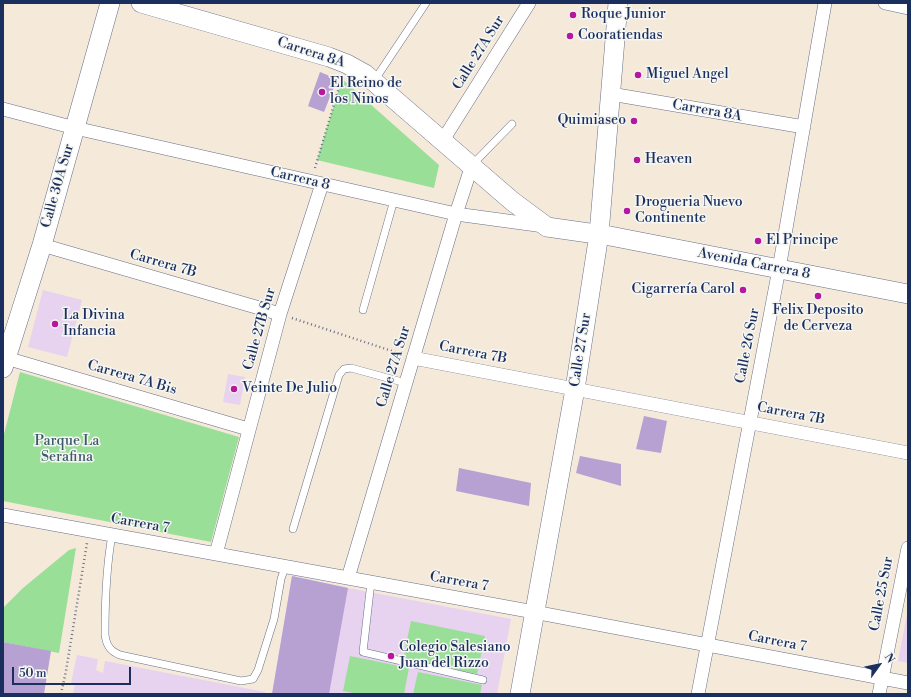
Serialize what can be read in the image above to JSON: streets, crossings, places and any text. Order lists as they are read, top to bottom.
{
  "streets": {
    "main road": [
      "Carrera 8A",
      "Carrera 8",
      "Calle 30A Sur",
      "Avenida Carrera 8",
      "Calle 27 Sur"
    ],
    "street": [
      "Calle 27A Sur",
      "Carrera 7B",
      "Calle 27B Sur",
      "Calle 26 Sur",
      "Carrera 7A Bis",
      "Carrera 7",
      "Calle 25 Sur"
    ]
  },
  "crossings": [
    ["Carrera 8A", "Calle 27A Sur"],
    ["Carrera 8A", "Carrera 8"],
    ["Carrera 8A", "Calle 26 Sur"],
    ["Carrera 8A", "Calle 27 Sur"],
    ["Calle 27A Sur", "Carrera 8"],
    ["Calle 27A Sur", "Carrera 7B"],
    ["Calle 27A Sur", "Carrera 7"],
    ["Carrera 8", "Calle 30A Sur"],
    ["Carrera 8", "Avenida Carrera 8"],
    ["Carrera 8", "Calle 27B Sur"],
    ["Carrera 8", "Calle 27 Sur"],
    ["Calle 30A Sur", "Carrera 7B"],
    ["Calle 30A Sur", "Carrera 7A Bis"],
    ["Carrera 7B", "Calle 27B Sur"],
    ["Carrera 7B", "Calle 26 Sur"],
    ["Carrera 7B", "Calle 27 Sur"],
    ["Avenida Carrera 8", "Calle 26 Sur"],
    ["Avenida Carrera 8", "Calle 27 Sur"],
    ["Calle 27B Sur", "Carrera 7A Bis"],
    ["Calle 27B Sur", "Carrera 7"],
    ["Calle 26 Sur", "Carrera 7"],
    ["Calle 27 Sur", "Carrera 7"],
    ["Carrera 7", "Calle 25 Sur"]
  ],
  "parks": ["Parque La Serafina"],
  "places": [
    "Roque Junior",
    "Cooratiendas",
    "Miguel Angel",
    "El Reino de los Ninos",
    "Quimiaseo",
    "Heaven",
    "Drogueria Nuevo Continente",
    "El Principe",
    "Cigarrería Carol",
    "Felix Deposito de Cerveza",
    "La Divina Infancia",
    "Veinte De Julio",
    "Colegio Salesiano Juan del Rizzo"
  ],
  "scale_bar": "50 m",
  "north": "top right"
}
